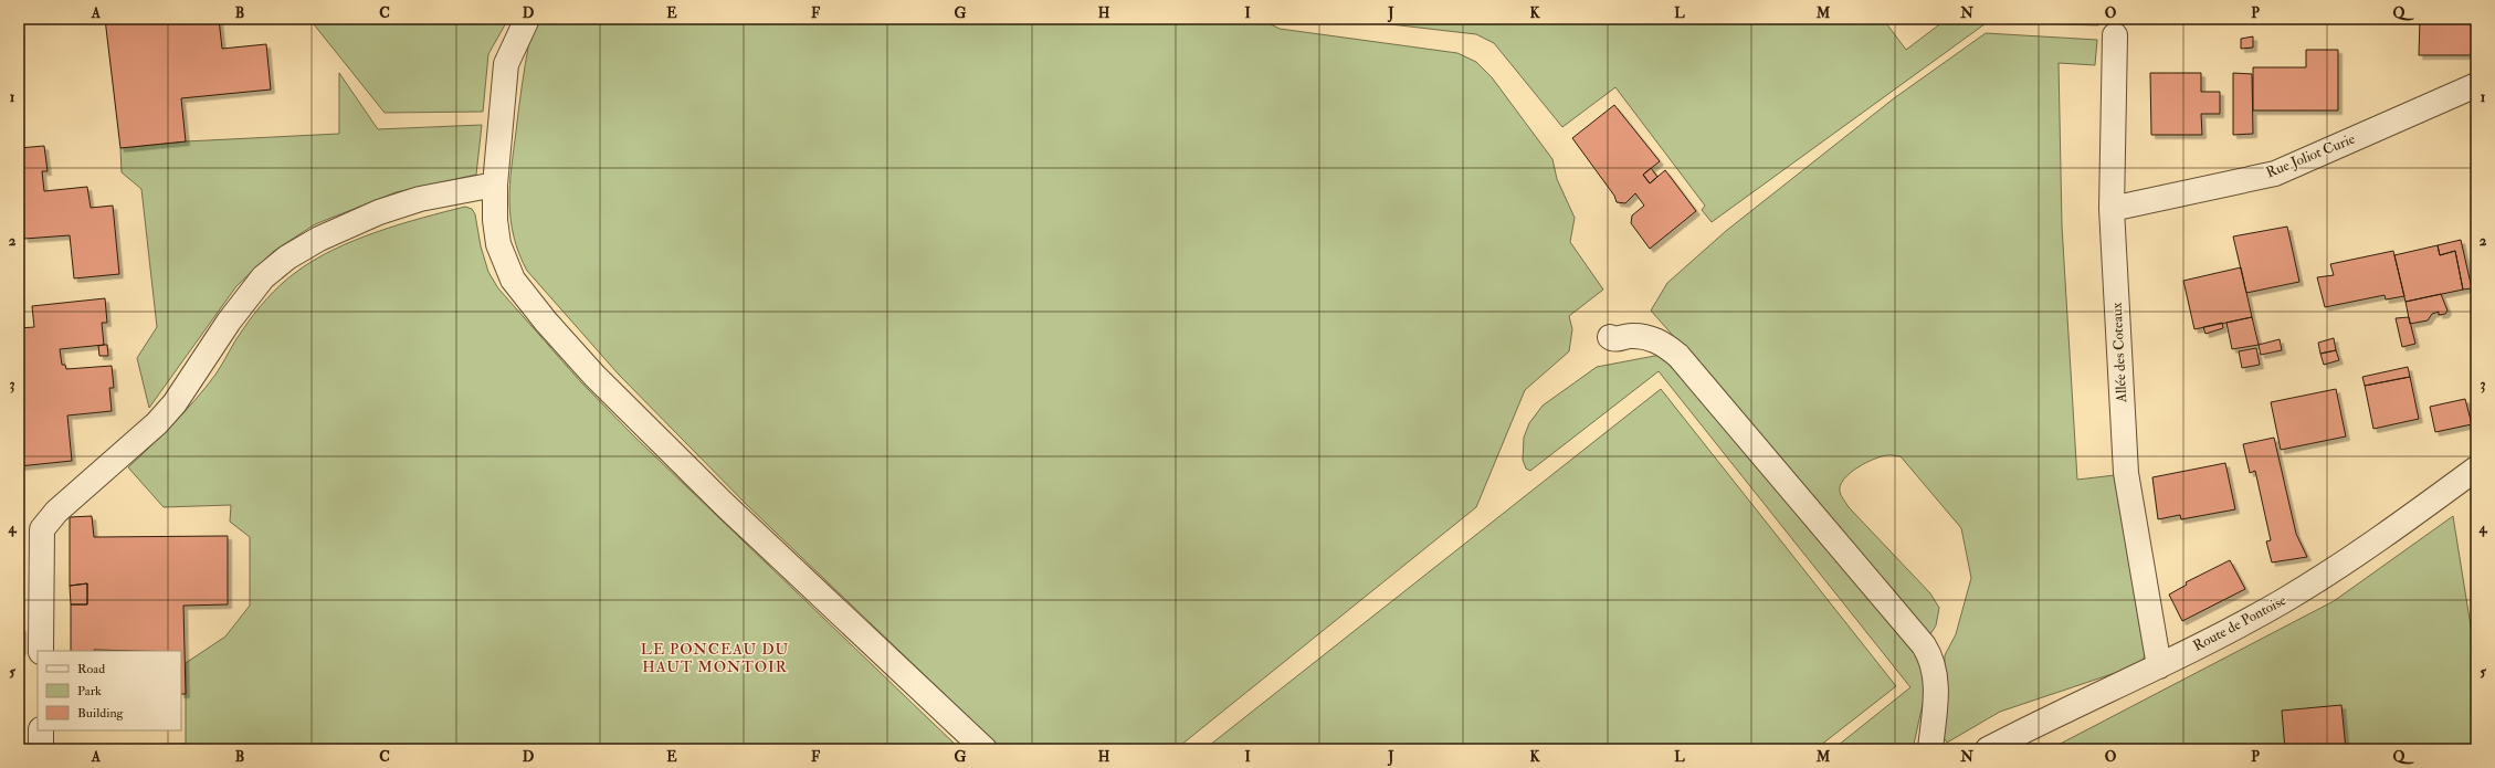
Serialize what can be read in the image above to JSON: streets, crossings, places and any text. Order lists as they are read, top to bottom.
{
  "streets": {
    "street": ["Rue Joliot Curie", "Allée des Coteaux", "Route de Pontoise"]
  },
  "crossings": [
    ["Rue Joliot Curie", "Allée des Coteaux"],
    ["Allée des Coteaux", "Route de Pontoise"]
  ],
  "districts": ["LE PONCEAU DU HAUT MONTOIR"],
  "legend": ["Road", "Park", "Building"],
  "grid": {
    "columns": [
      "A",
      "B",
      "C",
      "D",
      "E",
      "F",
      "G",
      "H",
      "I",
      "J",
      "K",
      "L",
      "M",
      "N",
      "O",
      "P",
      "Q"
    ],
    "rows": [
      "1",
      "2",
      "3",
      "4",
      "5"
    ]
  }
}
